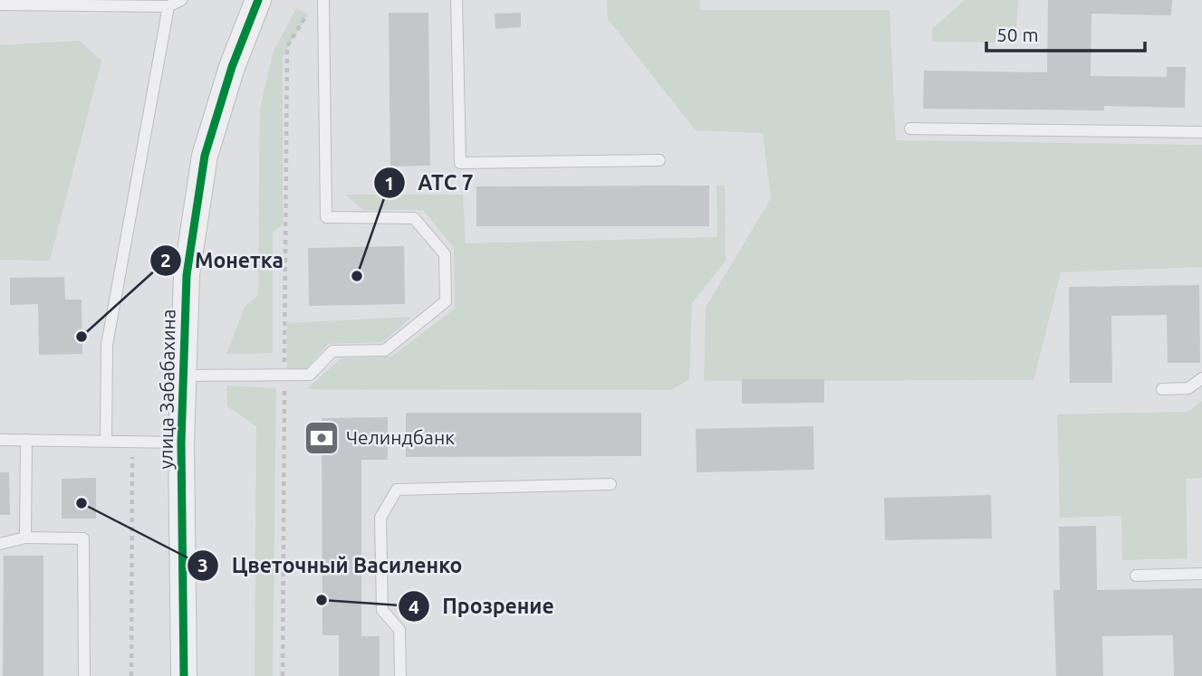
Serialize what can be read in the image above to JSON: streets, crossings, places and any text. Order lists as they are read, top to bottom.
{
  "streets": {
    "street": ["улица Забабахина"]
  },
  "places": {
    "other": [
      "АТС 7",
      "Монетка",
      "Цветочный Василенко",
      "Прозрение"
    ],
    "bank": ["Челиндбанк"]
  },
  "scale_bar": "50 m"
}
